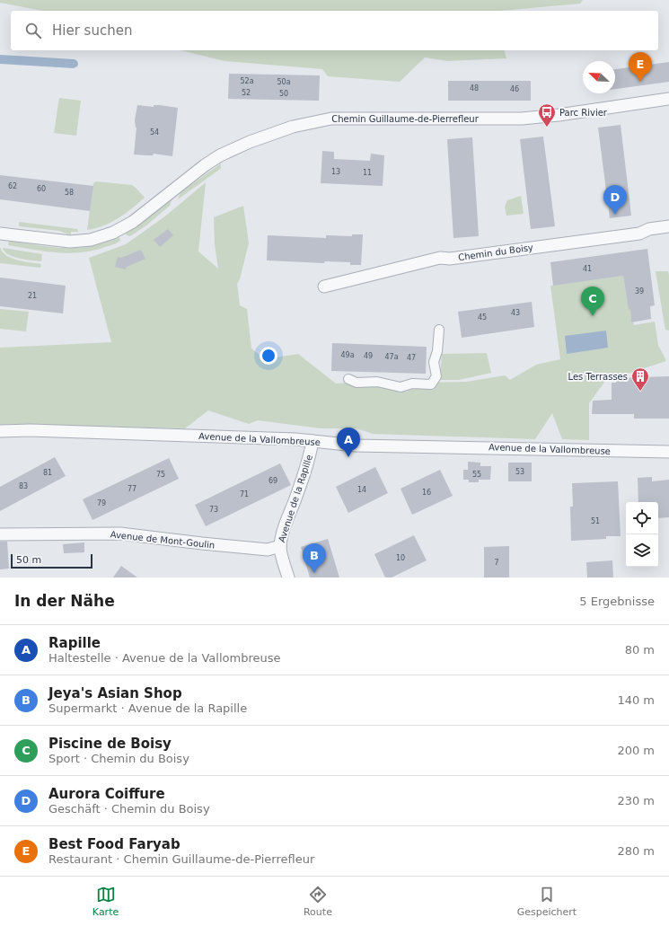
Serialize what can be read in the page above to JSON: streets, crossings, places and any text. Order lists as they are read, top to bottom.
{
  "streets": {
    "street": [
      "Chemin Guillaume-de-Pierrefleur",
      "Chemin du Boisy",
      "Avenue de la Vallombreuse",
      "Avenue de la Rapille",
      "Avenue de Mont-Goulin"
    ]
  },
  "crossings": [
    ["Avenue de la Vallombreuse", "Avenue de la Rapille"],
    ["Avenue de la Rapille", "Avenue de Mont-Goulin"]
  ],
  "places": {
    "bus stop": ["Parc Rivier"],
    "building": ["Les Terrasses"]
  },
  "house_numbers": [
    "52a",
    "50a",
    "48",
    "46",
    "52",
    "50",
    "54",
    "13",
    "11",
    "62",
    "60",
    "58",
    "41",
    "39",
    "21",
    "43",
    "45",
    "49a",
    "49",
    "47a",
    "47",
    "53",
    "81",
    "75",
    "55",
    "69",
    "83",
    "77",
    "14",
    "16",
    "71",
    "79",
    "73",
    "51",
    "10",
    "7"
  ],
  "scale_bar": "50 m",
  "north": "top left",
  "page": {
    "search": "Hier suchen",
    "pins": [
      "E",
      "D",
      "C",
      "A",
      "B"
    ],
    "scale": "50 m",
    "heading": ["In der Nähe", "5 Ergebnisse"],
    "list": [
      {
        "mark": "A",
        "name": "Rapille",
        "note": "Haltestelle · Avenue de la Vallombreuse",
        "value": "80 m"
      },
      {
        "mark": "B",
        "name": "Jeya's Asian Shop",
        "note": "Supermarkt · Avenue de la Rapille",
        "value": "140 m"
      },
      {
        "mark": "C",
        "name": "Piscine de Boisy",
        "note": "Sport · Chemin du Boisy",
        "value": "200 m"
      },
      {
        "mark": "D",
        "name": "Aurora Coiffure",
        "note": "Geschäft · Chemin du Boisy",
        "value": "230 m"
      },
      {
        "mark": "E",
        "name": "Best Food Faryab",
        "note": "Restaurant · Chemin Guillaume-de-Pierrefleur",
        "value": "280 m"
      }
    ],
    "nav": ["Karte", "Route", "Gespeichert"]
  }
}
